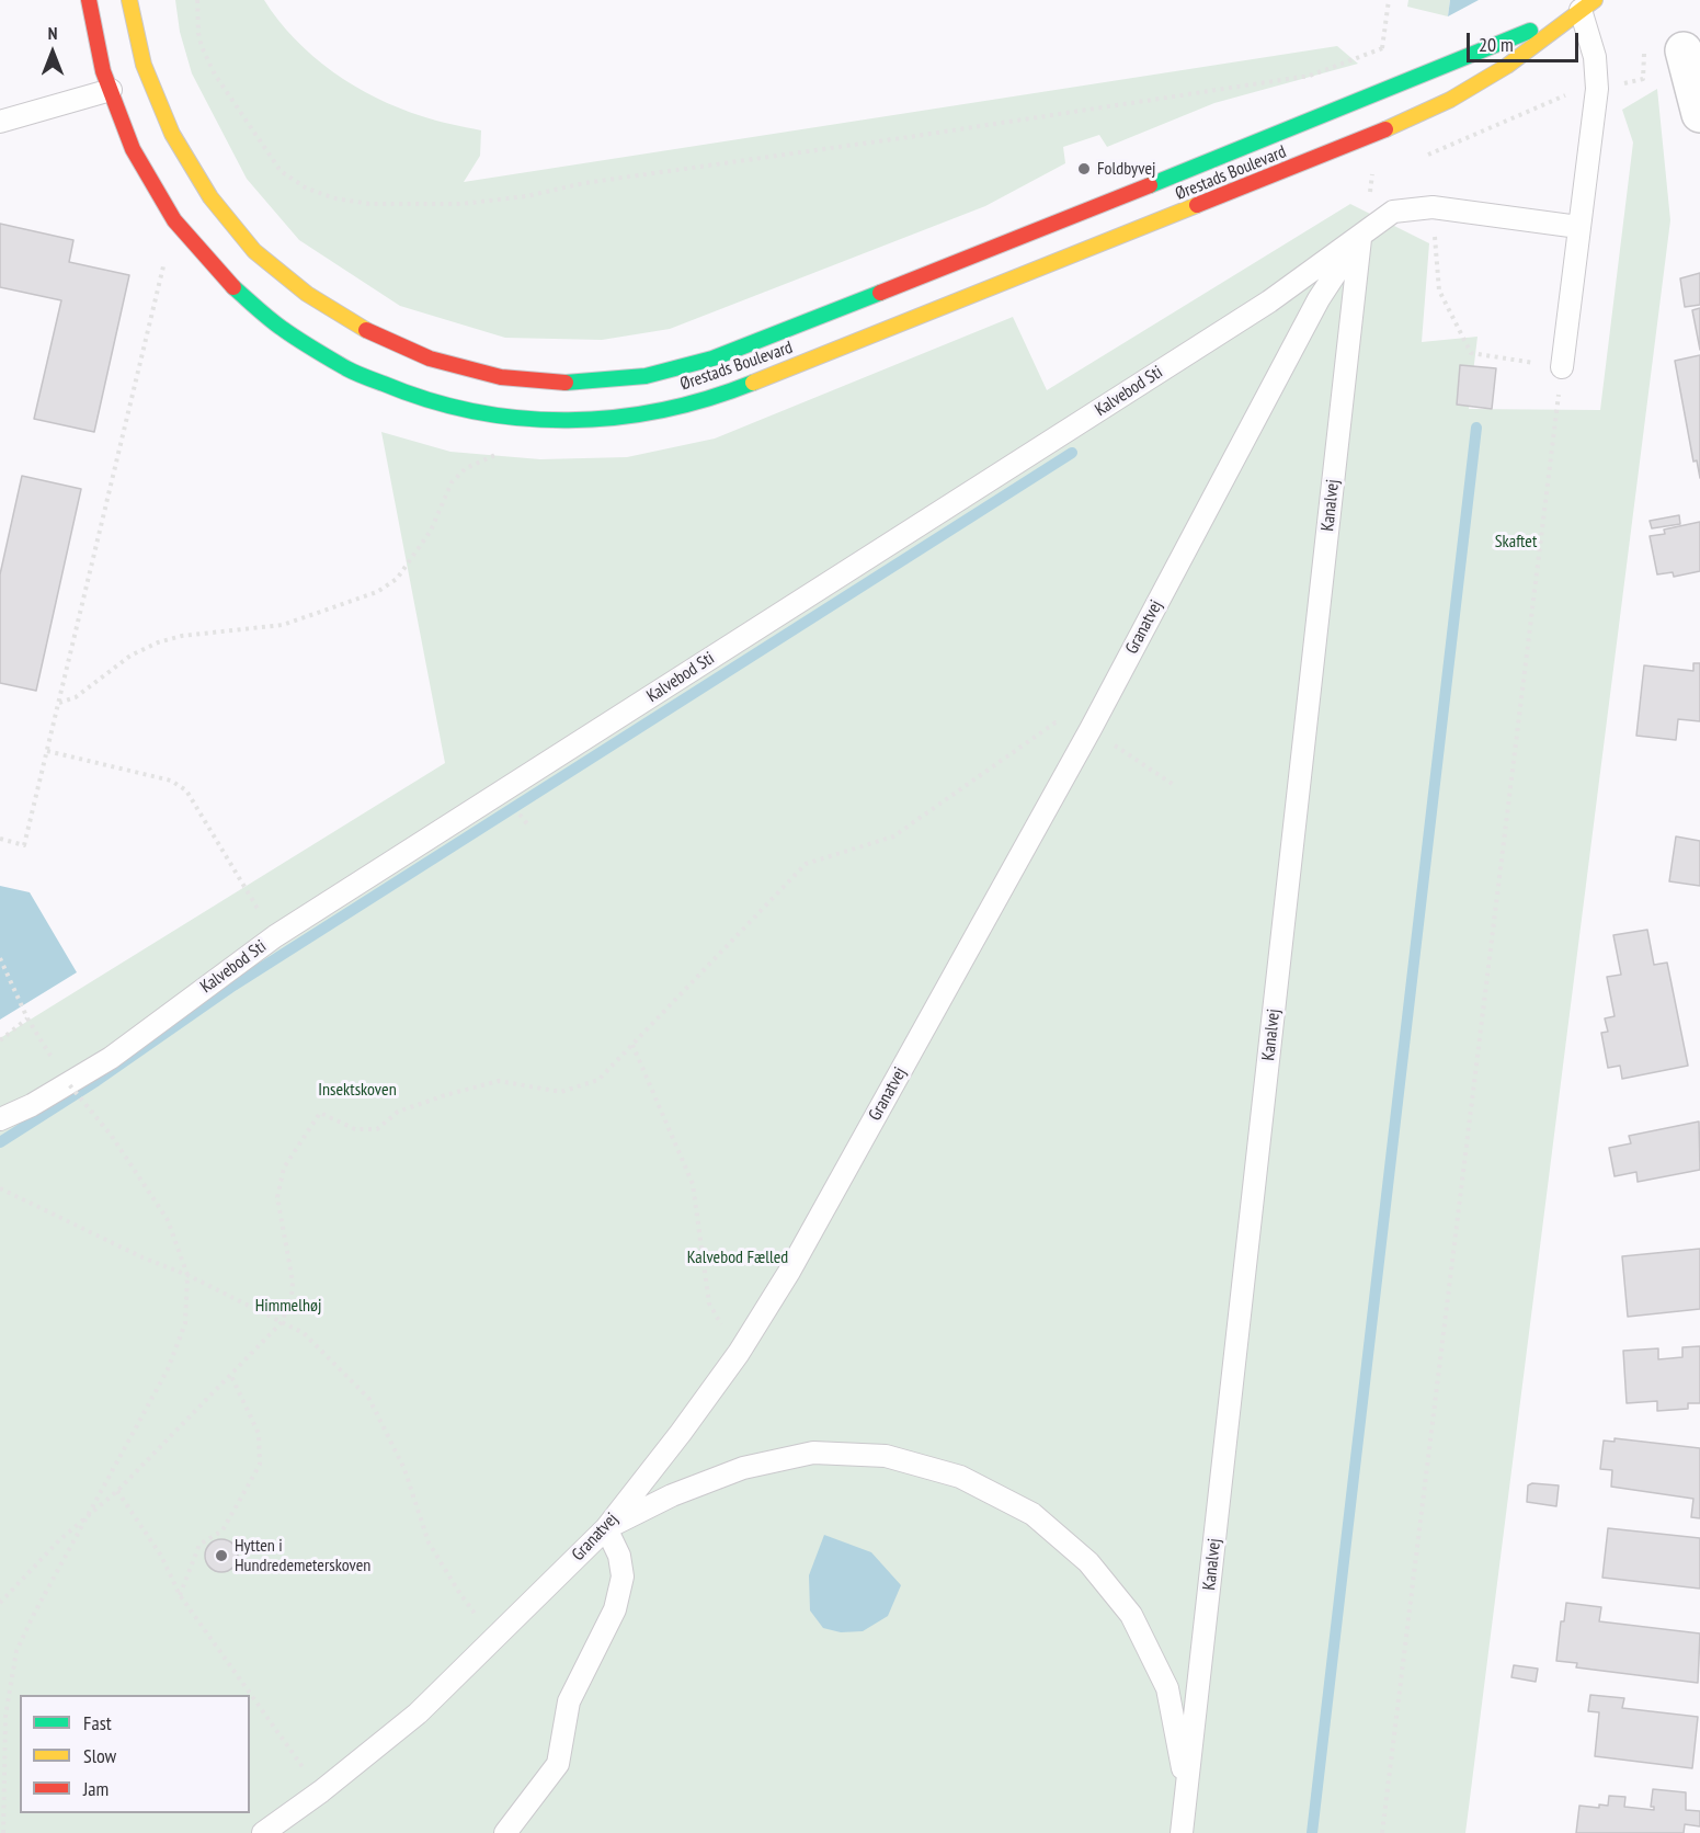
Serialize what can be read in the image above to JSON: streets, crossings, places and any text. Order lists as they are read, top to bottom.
{
  "streets": {
    "street": ["Ørestads Boulevard"],
    "lane": ["Kalvebod Sti", "Kanalvej", "Granatvej"]
  },
  "crossings": [
    ["Kalvebod Sti", "Kanalvej"],
    ["Kalvebod Sti", "Granatvej"],
    ["Kanalvej", "Granatvej"]
  ],
  "parks": [
    "Skaftet",
    "Insektskoven",
    "Kalvebod Fælled",
    "Himmelhøj"
  ],
  "places": ["Foldbyvej", "Hytten i Hundredemeterskoven"],
  "legend": ["Fast", "Slow", "Jam"],
  "scale_bar": "20 m",
  "north": "top"
}
